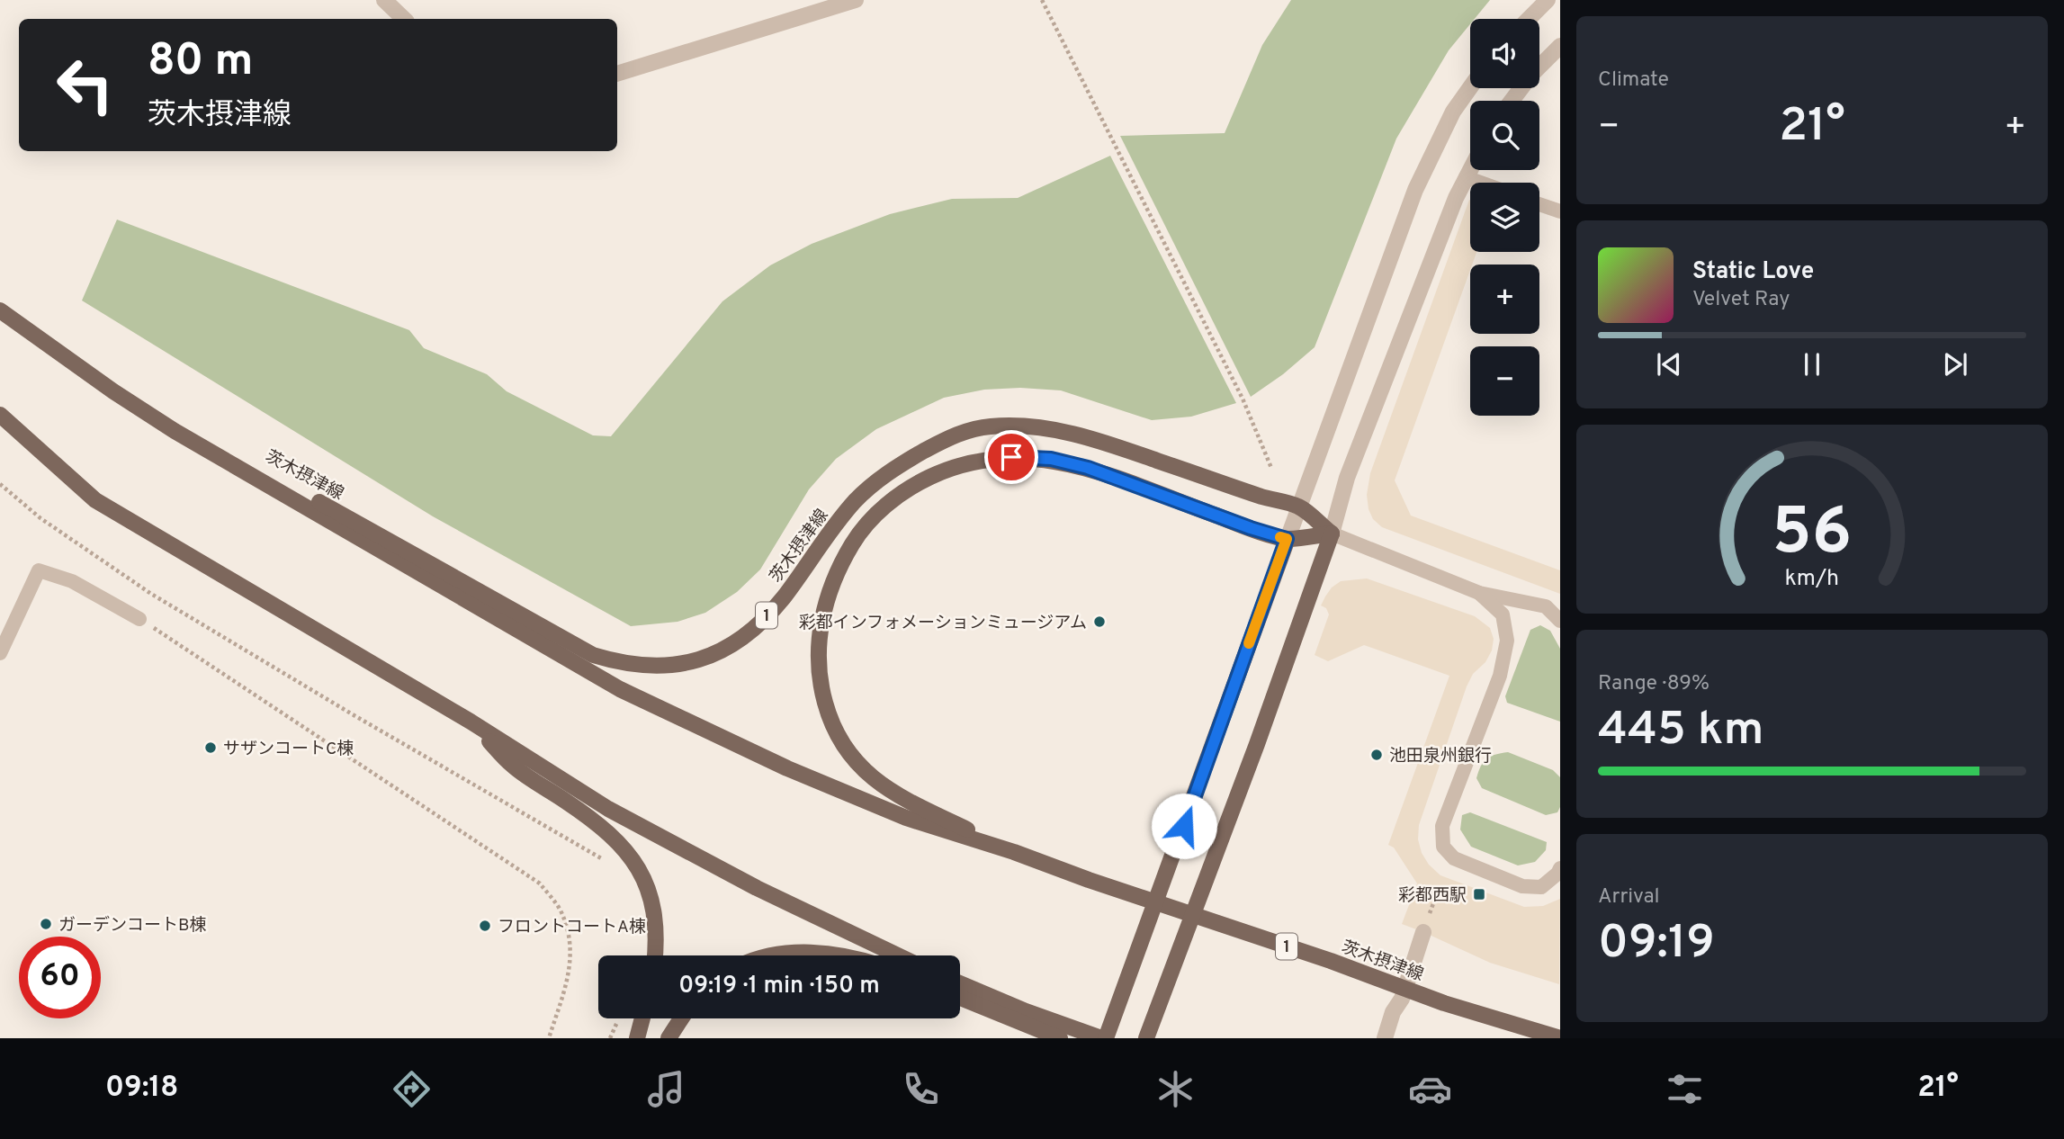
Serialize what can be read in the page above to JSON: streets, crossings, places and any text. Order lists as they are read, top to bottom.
{
  "streets": {
    "main road": ["茨木摂津線", "1"]
  },
  "places": {
    "other": [
      "彩都インフォメーションミュージアム",
      "サザンコートC棟",
      "池田泉州銀行",
      "ガーデンコートB棟",
      "フロントコートA棟"
    ],
    "transit": ["彩都西駅"]
  },
  "page": {
    "tile": [
      "Climate",
      ["Range · 89%", "445 km"],
      ["Arrival", "09:19"]
    ],
    "map_buttons": ["+", "−"],
    "turn": ["80 m", "茨木摂津線"],
    "heat": ["−", "21°", "+"],
    "song": ["Static Love", "Velvet Ray"],
    "limit": "60",
    "trip": "09:19 · 1 min · 150 m",
    "tabs": ["09:18", "21°"],
    "gauge": ["56", "km/h"]
  }
}
